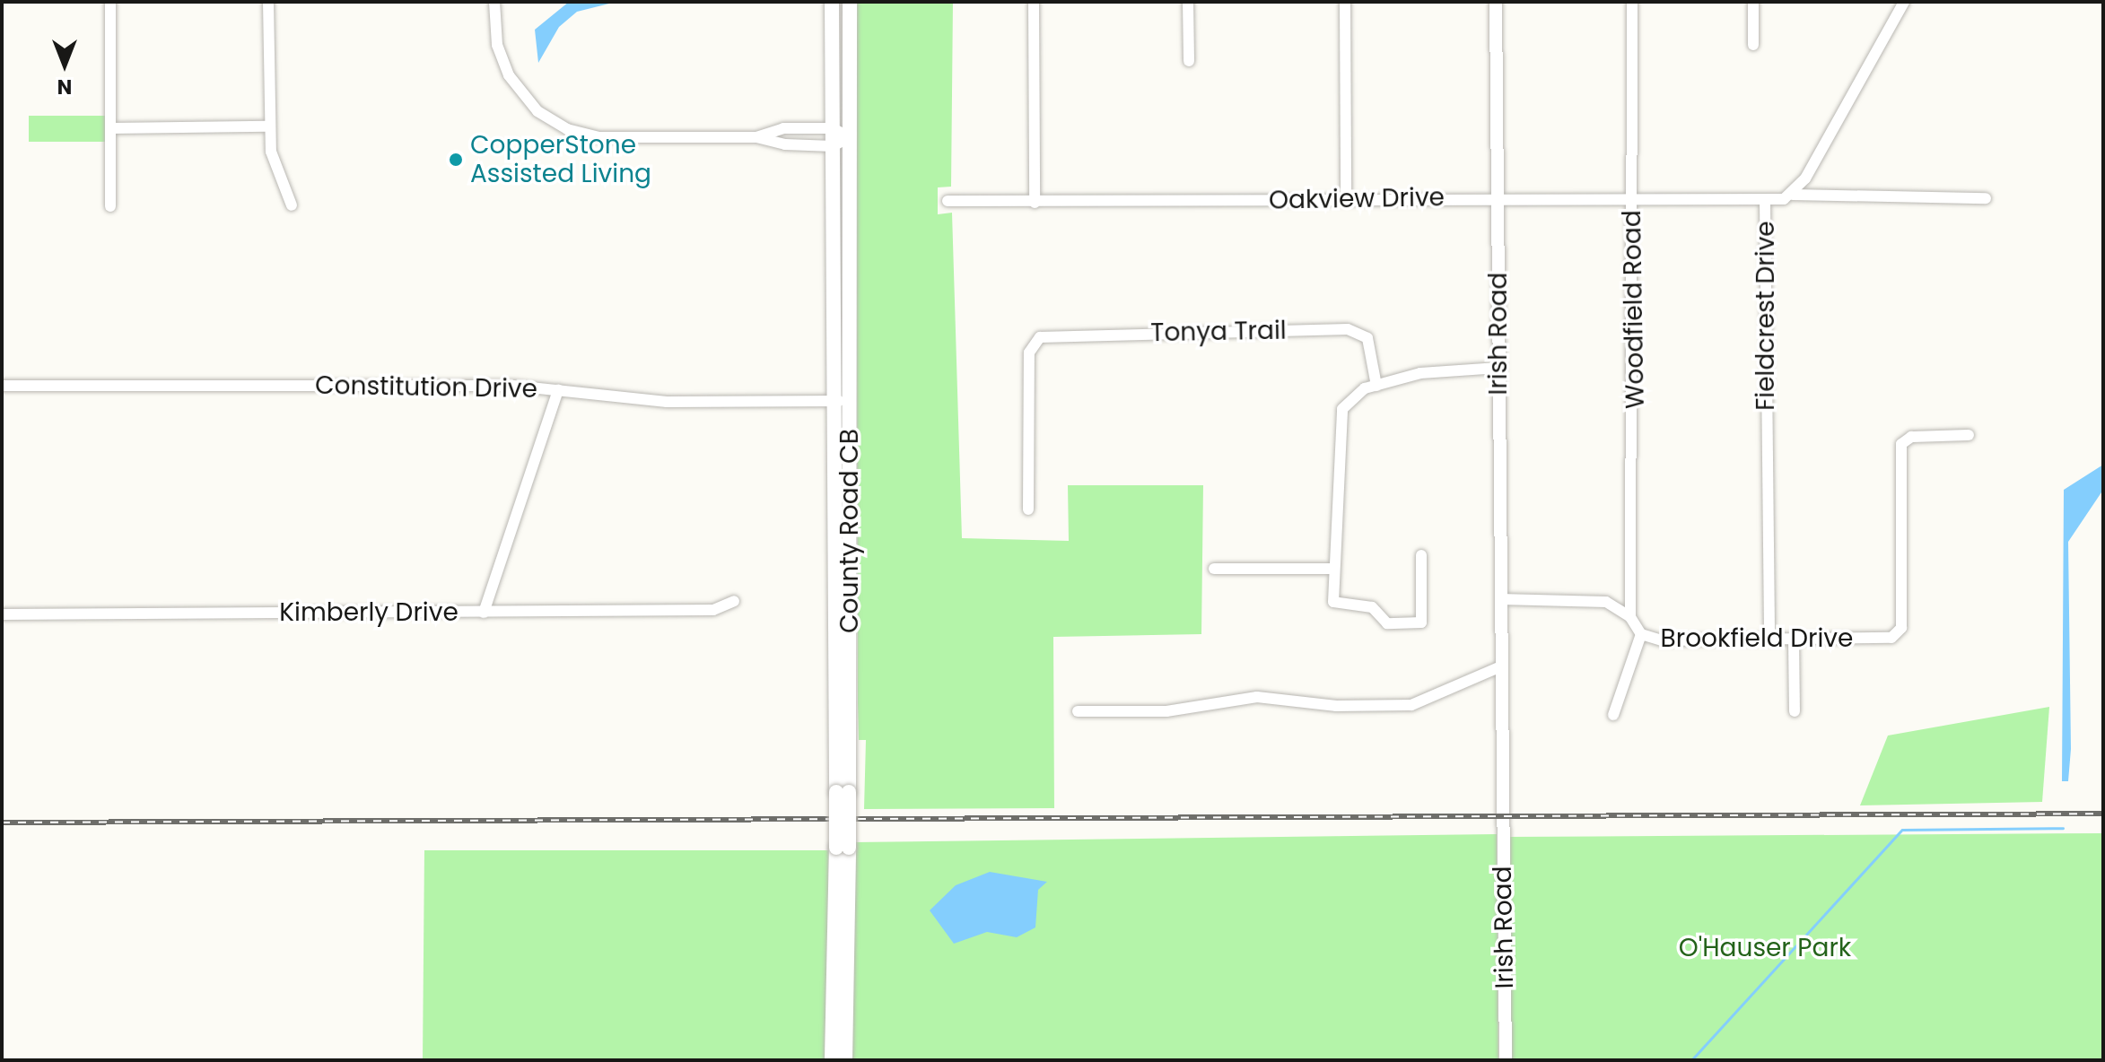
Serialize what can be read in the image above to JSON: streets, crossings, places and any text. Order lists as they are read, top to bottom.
{
  "streets": {
    "main road": ["County Road CB"],
    "street": [
      "Oakview Drive",
      "Woodfield Road",
      "Fieldcrest Drive",
      "Tonya Trail",
      "Irish Road",
      "Constitution Drive",
      "Kimberly Drive",
      "Brookfield Drive"
    ]
  },
  "crossings": [
    ["Oakview Drive", "Woodfield Road"],
    ["Oakview Drive", "Fieldcrest Drive"],
    ["Oakview Drive", "Irish Road"],
    ["Woodfield Road", "Brookfield Drive"],
    ["Fieldcrest Drive", "Brookfield Drive"],
    ["Irish Road", "Brookfield Drive"],
    ["Constitution Drive", "County Road CB"]
  ],
  "parks": ["O'Hauser Park"],
  "places": ["CopperStone Assisted Living"],
  "north": "bottom"
}
